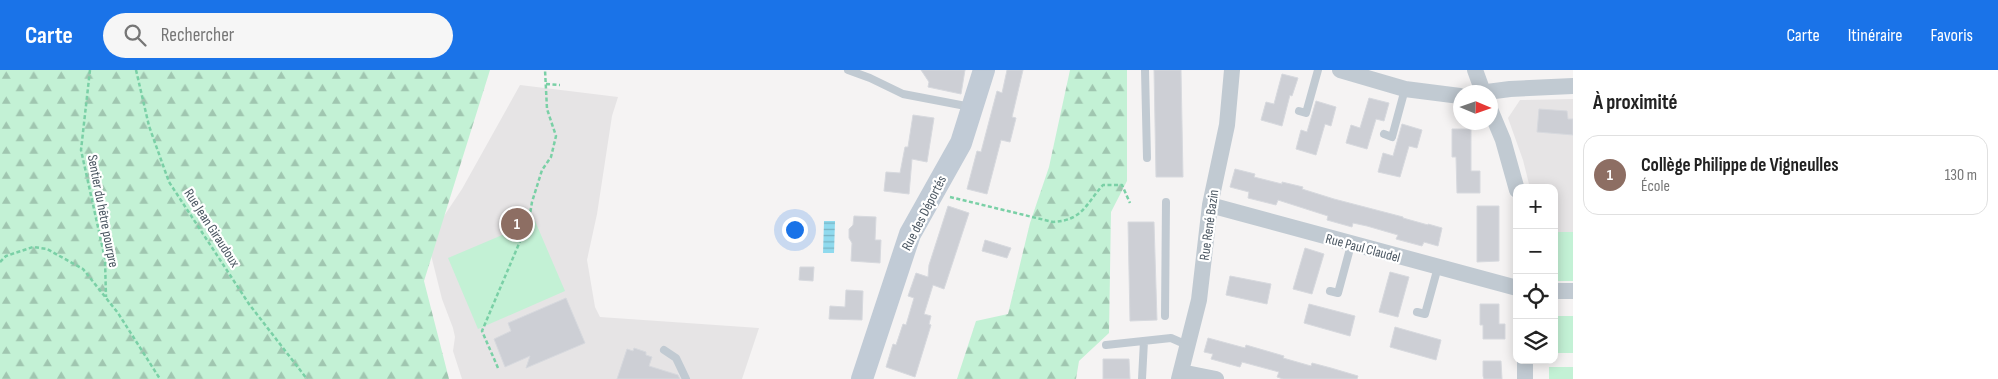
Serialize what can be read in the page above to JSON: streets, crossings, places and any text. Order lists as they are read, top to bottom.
{
  "streets": {
    "street": ["Rue des Déportés", "Rue René Bazin", "Rue Paul Claudel"],
    "path": ["Sentier du hêtre pourpre", "Rue Jean Giraudoux"]
  },
  "crossings": [
    ["Rue René Bazin", "Rue Paul Claudel"]
  ],
  "north": "right",
  "page": {
    "header": "Carte",
    "search": "Rechercher",
    "nav": ["Carte", "Itinéraire", "Favoris"],
    "heading": "À proximité",
    "list": [
      {
        "mark": "1",
        "name": "Collège Philippe de Vigneulles",
        "note": "École",
        "value": "130 m"
      }
    ],
    "map_buttons": ["+", "−"],
    "pins": "1"
  }
}
